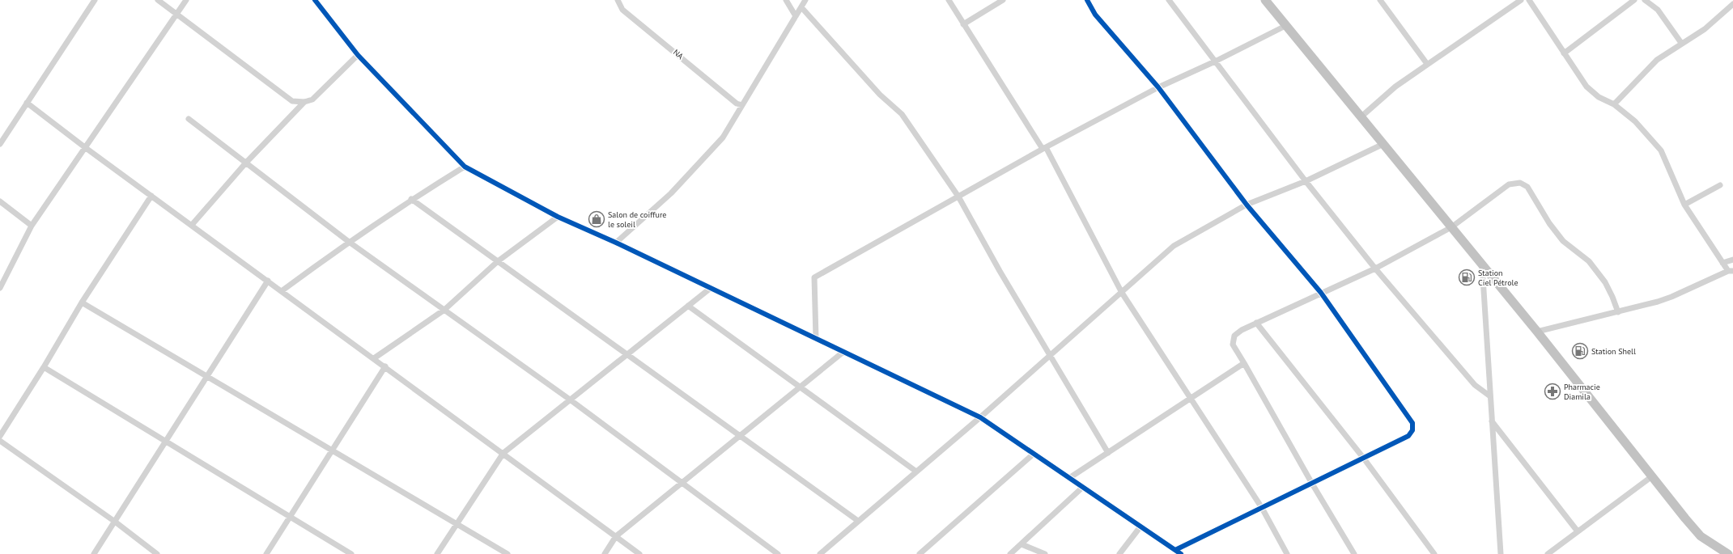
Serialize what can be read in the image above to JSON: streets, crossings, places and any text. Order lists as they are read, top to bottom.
{
  "streets": {
    "street": ["NA"]
  },
  "places": {
    "shop": ["Salon de coiffure le soleil"],
    "fuel station": ["Station Ciel Pétrole", "Station Shell"],
    "pharmacy": ["Pharmacie Diamila"]
  }
}
